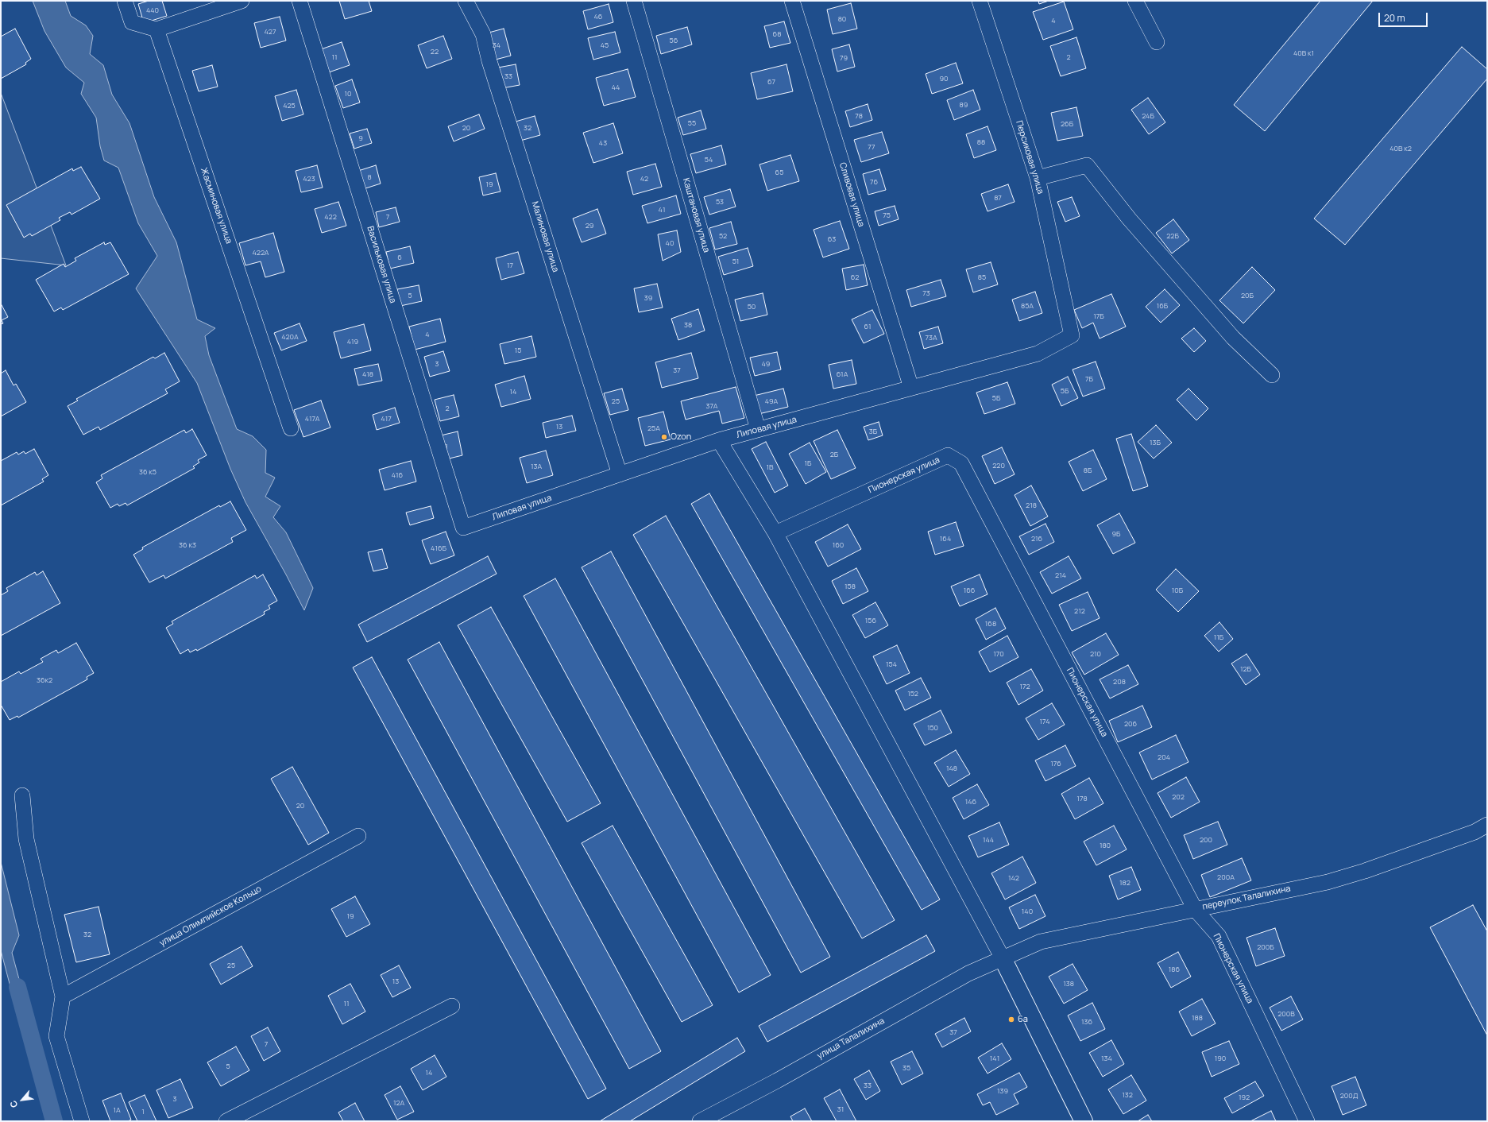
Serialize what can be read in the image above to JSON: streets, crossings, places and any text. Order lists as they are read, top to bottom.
{
  "streets": {
    "street": [
      "Персиковая улица",
      "Сливовая улица",
      "Жасминовая улица",
      "Каштановая улица",
      "Малиновая улица",
      "Васильковая улица",
      "Липовая улица",
      "Пионерская улица",
      "переулок Талалихина",
      "улица Олимпийское Кольцо",
      "улица Талалихина"
    ]
  },
  "crossings": [
    ["Персиковая улица", "Липовая улица"],
    ["Сливовая улица", "Липовая улица"],
    ["Каштановая улица", "Липовая улица"],
    ["Малиновая улица", "Липовая улица"],
    ["Васильковая улица", "Липовая улица"],
    ["Пионерская улица", "переулок Талалихина"],
    ["переулок Талалихина", "улица Талалихина"]
  ],
  "places": ["Ozon", "6а"],
  "house_numbers": [
    "440",
    "46",
    "80",
    "4",
    "427",
    "68",
    "56",
    "34",
    "45",
    "22",
    "40В к1",
    "11",
    "2",
    "79",
    "33",
    "90",
    "67",
    "44",
    "10",
    "89",
    "425",
    "78",
    "24Б",
    "55",
    "26Б",
    "20",
    "32",
    "9",
    "88",
    "43",
    "77",
    "40В к2",
    "54",
    "65",
    "8",
    "423",
    "42",
    "76",
    "19",
    "87",
    "53",
    "41",
    "75",
    "422",
    "7",
    "29",
    "52",
    "22Б",
    "63",
    "40",
    "422А",
    "6",
    "51",
    "17",
    "62",
    "85",
    "73",
    "5",
    "20Б",
    "39",
    "85А",
    "16Б",
    "50",
    "17Б",
    "38",
    "61",
    "4",
    "420А",
    "73А",
    "419",
    "15",
    "3",
    "49",
    "37",
    "418",
    "61А",
    "7Б",
    "5Б",
    "14",
    "5Б",
    "25",
    "49А",
    "37А",
    "2",
    "417А",
    "417",
    "13",
    "25А",
    "3Б",
    "13Б",
    "1",
    "2Б",
    "1Б",
    "220",
    "13А",
    "1В",
    "8Б",
    "36 к5",
    "416",
    "218",
    "9Б",
    "164",
    "216",
    "36 к3",
    "160",
    "416Б",
    "214",
    "158",
    "166",
    "10Б",
    "212",
    "156",
    "168",
    "11Б",
    "170",
    "210",
    "154",
    "12Б",
    "36к2",
    "208",
    "172",
    "152",
    "174",
    "206",
    "150",
    "204",
    "176",
    "148",
    "202",
    "178",
    "146",
    "20",
    "144",
    "200",
    "180",
    "200А",
    "142",
    "182",
    "140",
    "19",
    "32",
    "200Б",
    "25",
    "186",
    "13",
    "138",
    "11",
    "200В",
    "188",
    "136",
    "37",
    "7",
    "141",
    "134",
    "190",
    "5",
    "35",
    "14",
    "33",
    "139",
    "132",
    "200Д",
    "192",
    "3",
    "12А",
    "31",
    "1А",
    "1"
  ],
  "scale_bar": "20 m",
  "north": "bottom left"
}
